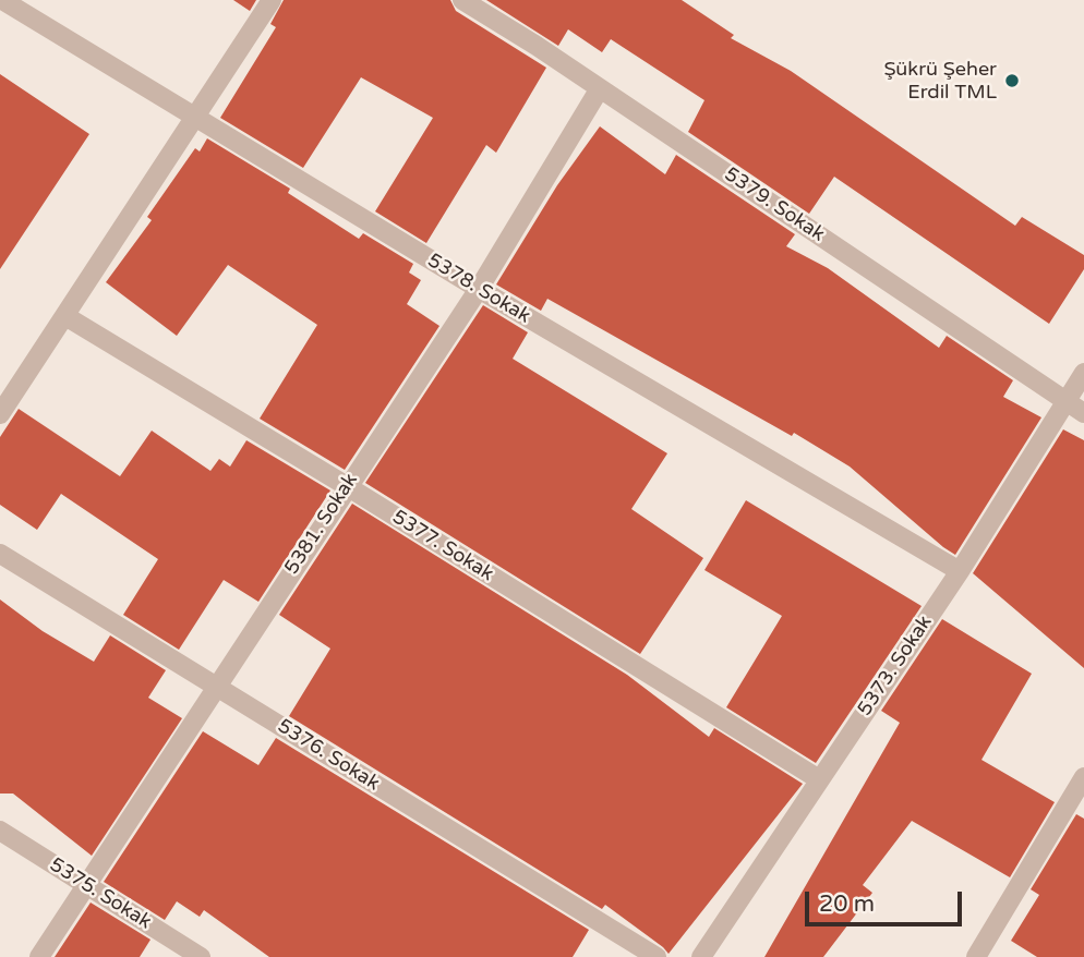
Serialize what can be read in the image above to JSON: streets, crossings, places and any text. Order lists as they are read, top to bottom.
{
  "streets": {
    "street": [
      "5379. Sokak",
      "5378. Sokak",
      "5381. Sokak",
      "5377. Sokak",
      "5373. Sokak",
      "5376. Sokak",
      "5375. Sokak"
    ]
  },
  "crossings": [
    ["5379. Sokak", "5381. Sokak"],
    ["5379. Sokak", "5373. Sokak"],
    ["5378. Sokak", "5381. Sokak"],
    ["5378. Sokak", "5373. Sokak"],
    ["5381. Sokak", "5377. Sokak"],
    ["5381. Sokak", "5376. Sokak"],
    ["5381. Sokak", "5375. Sokak"],
    ["5377. Sokak", "5373. Sokak"]
  ],
  "places": ["Şükrü Şeher Erdil TML"],
  "scale_bar": "20 m"
}
